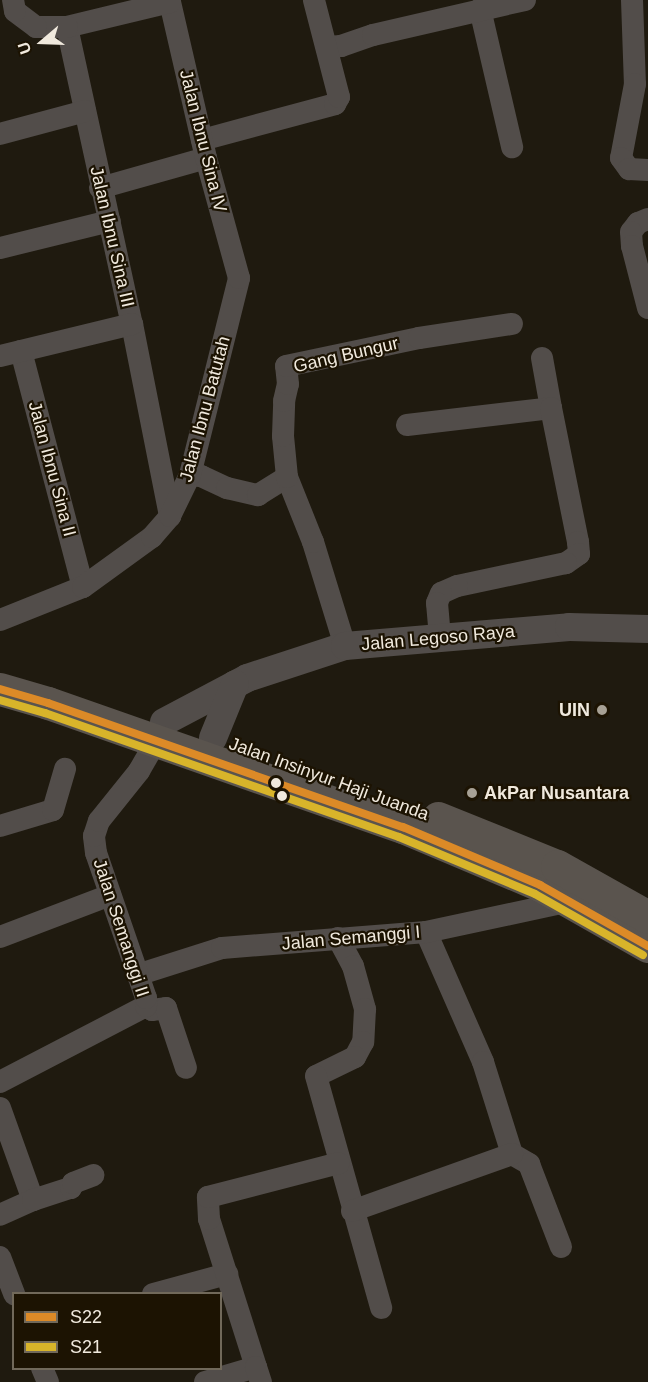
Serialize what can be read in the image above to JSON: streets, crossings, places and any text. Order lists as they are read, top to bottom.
{
  "streets": {
    "highway": ["Jalan Insinyur Haji Juanda"],
    "street": [
      "Jalan Ibnu Sina IV",
      "Jalan Ibnu Sina III",
      "Gang Bungur",
      "Jalan Ibnu Batutah",
      "Jalan Ibnu Sina II",
      "Jalan Legoso Raya",
      "Jalan Semanggi II",
      "Jalan Semanggi I"
    ]
  },
  "crossings": [
    ["Jalan Ibnu Sina IV", "Jalan Ibnu Sina III"],
    ["Jalan Ibnu Sina IV", "Jalan Ibnu Batutah"],
    ["Jalan Ibnu Sina III", "Jalan Ibnu Batutah"],
    ["Gang Bungur", "Jalan Legoso Raya"],
    ["Jalan Ibnu Batutah", "Jalan Ibnu Sina II"],
    ["Jalan Legoso Raya", "Jalan Insinyur Haji Juanda"],
    ["Jalan Legoso Raya", "Jalan Semanggi II"],
    ["Jalan Insinyur Haji Juanda", "Jalan Semanggi II"],
    ["Jalan Insinyur Haji Juanda", "Jalan Semanggi I"],
    ["Jalan Semanggi II", "Jalan Semanggi I"]
  ],
  "places": ["UIN", "AkPar Nusantara"],
  "lines": ["transit line S22", "transit line S21"],
  "legend": ["S22", "S21"],
  "north": "left"
}
